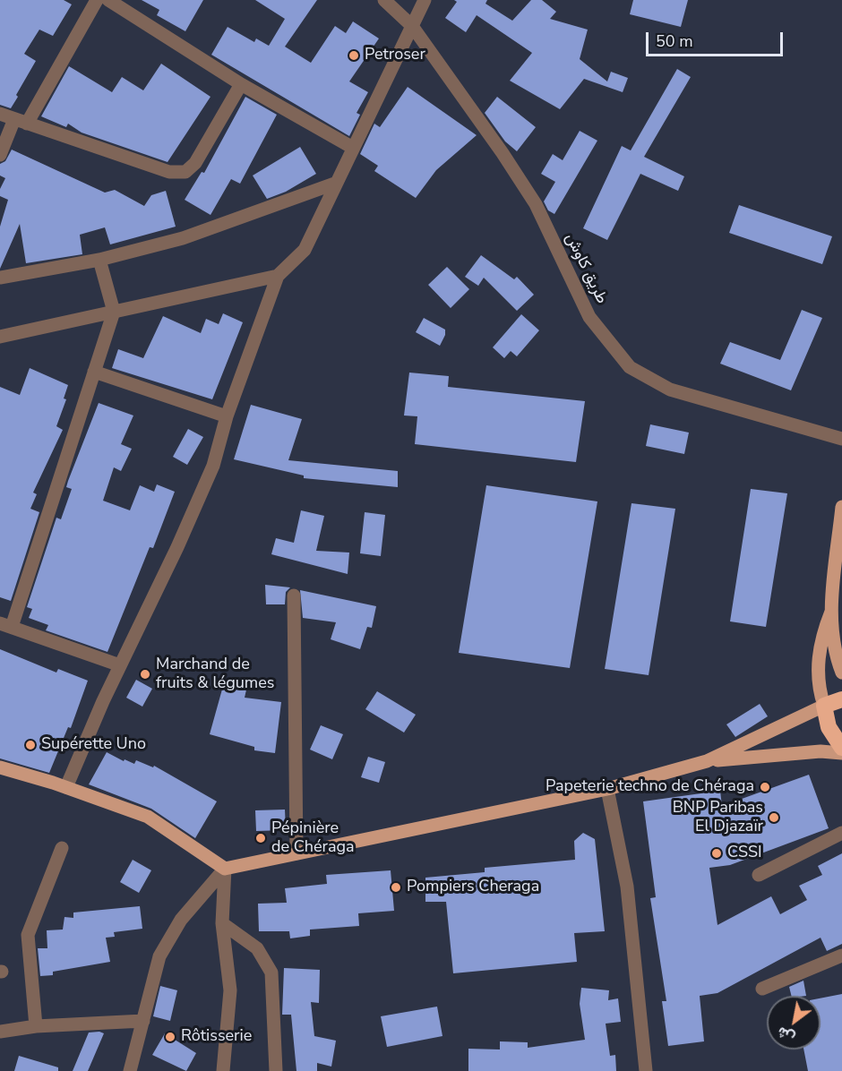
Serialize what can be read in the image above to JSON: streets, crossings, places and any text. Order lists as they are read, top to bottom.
{
  "streets": {
    "street": ["طريق كاوش"]
  },
  "places": [
    "Petroser",
    "Marchand de fruits & légumes",
    "Supérette Uno",
    "Papeterie techno de Chéraga",
    "BNP Paribas El Djazaïr",
    "Pépinière de Chéraga",
    "CSSI",
    "Pompiers Cheraga",
    "Rôtisserie"
  ],
  "scale_bar": "50 m",
  "north": "bottom left"
}
